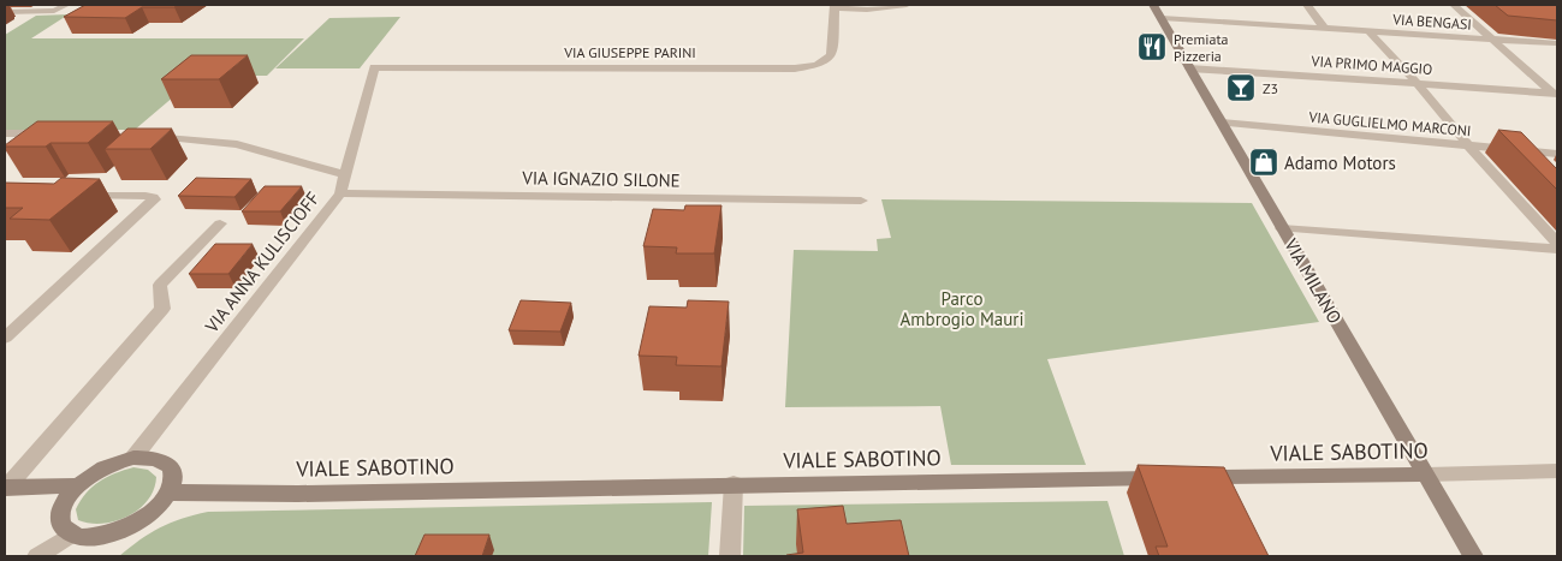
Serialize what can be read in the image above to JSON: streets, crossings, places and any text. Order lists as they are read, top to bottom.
{
  "streets": {
    "street": [
      "VIA BENGASI",
      "VIA GIUSEPPE PARINI",
      "VIA PRIMO MAGGIO",
      "VIA GUGLIELMO MARCONI",
      "VIA IGNAZIO SILONE",
      "VIA ANNA KULISCIOFF",
      "VIA MILANO",
      "VIALE SABOTINO"
    ]
  },
  "crossings": [
    ["VIA BENGASI", "VIA MILANO"],
    ["VIA GIUSEPPE PARINI", "VIA ANNA KULISCIOFF"],
    ["VIA PRIMO MAGGIO", "VIA MILANO"],
    ["VIA GUGLIELMO MARCONI", "VIA MILANO"],
    ["VIA IGNAZIO SILONE", "VIA ANNA KULISCIOFF"],
    ["VIA MILANO", "VIALE SABOTINO"]
  ],
  "parks": ["Parco Ambrogio Mauri"],
  "places": {
    "restaurant": ["Premiata Pizzeria"],
    "bar": ["Z3"],
    "shop": ["Adamo Motors"]
  }
}
